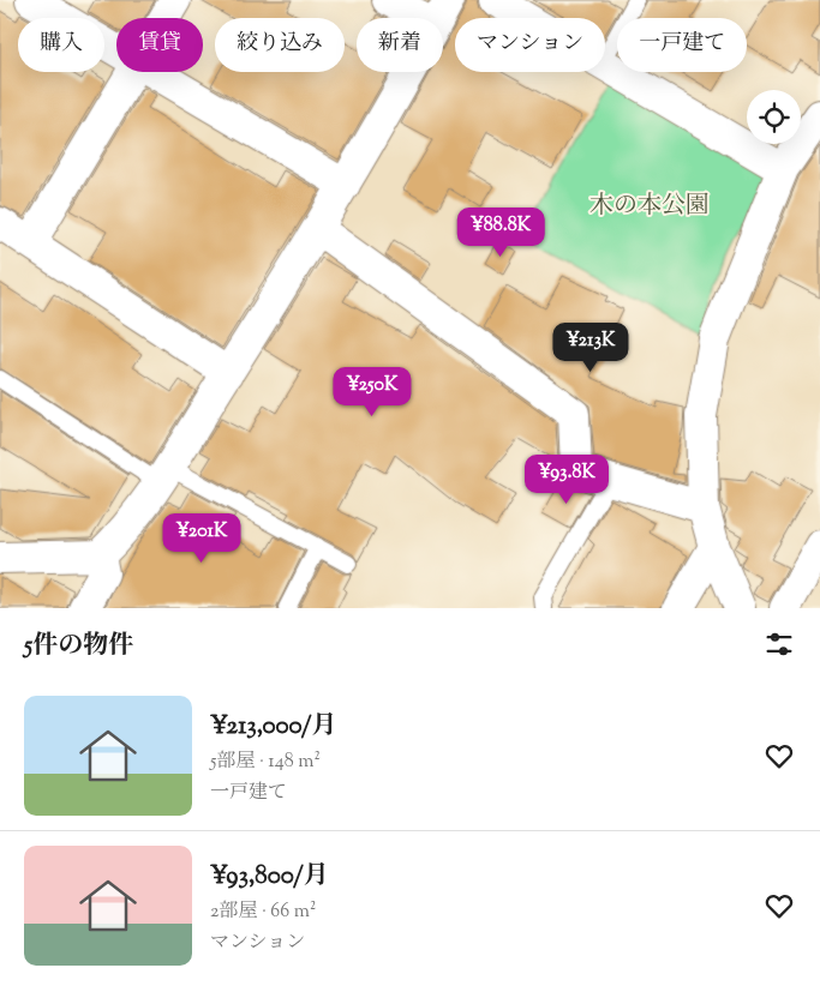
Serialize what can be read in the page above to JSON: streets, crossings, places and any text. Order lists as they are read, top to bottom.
{
  "parks": ["木の本公園"],
  "page": {
    "chip": [
      "購入",
      "賃貸",
      "絞り込み",
      "新着",
      "マンション",
      "一戸建て"
    ],
    "price": [
      "¥88.8K",
      "¥213K",
      "¥250K",
      "¥93.8K",
      "¥201K"
    ],
    "heading": "5件の物件",
    "list": [
      {
        "name": "¥213,000/月",
        "note": "5部屋 · 148 m² · 一戸建て"
      },
      {
        "name": "¥93,800/月",
        "note": "2部屋 · 66 m² · マンション"
      }
    ]
  }
}
